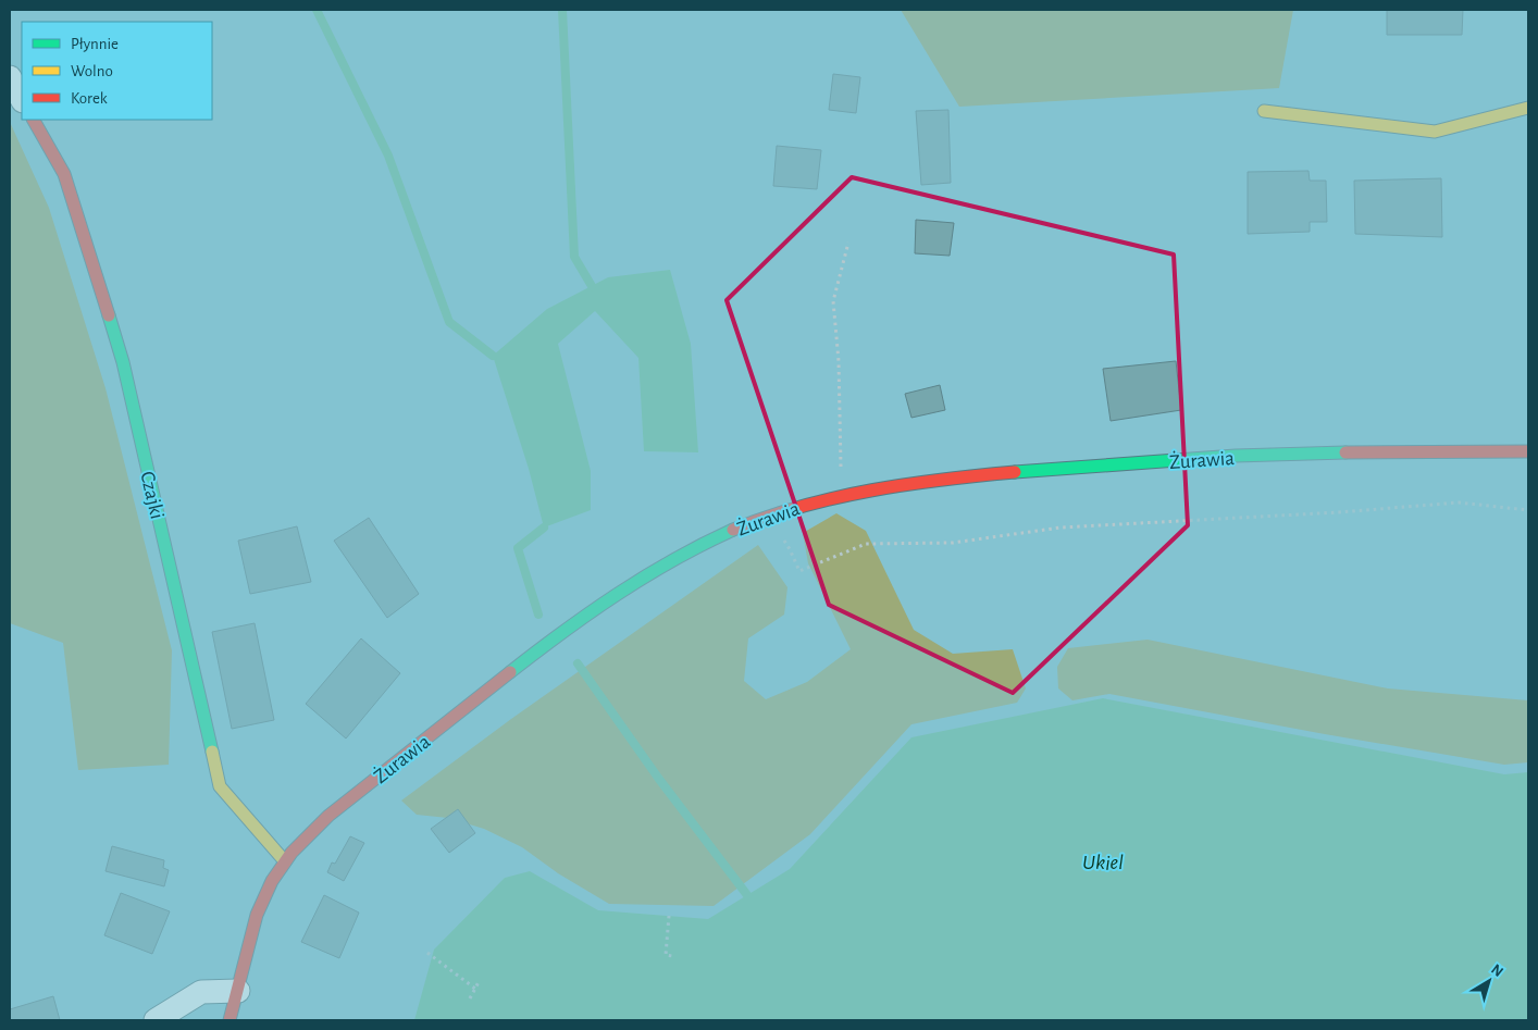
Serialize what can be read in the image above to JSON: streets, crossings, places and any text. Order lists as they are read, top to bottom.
{
  "streets": {
    "street": ["Żurawia", "Czajki"]
  },
  "crossings": [
    ["Żurawia", "Czajki"]
  ],
  "water": ["Ukiel"],
  "legend": ["Płynnie", "Wolno", "Korek"],
  "north": "top right"
}
